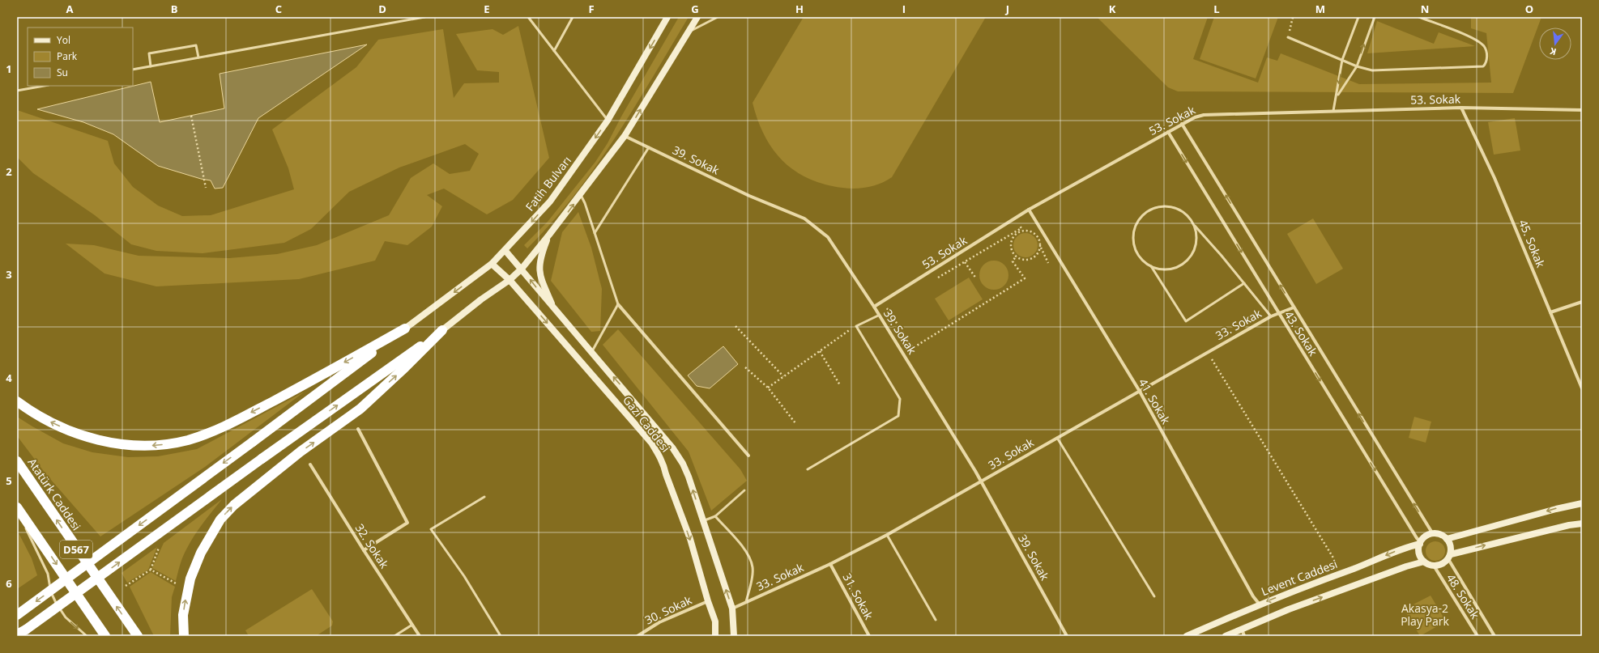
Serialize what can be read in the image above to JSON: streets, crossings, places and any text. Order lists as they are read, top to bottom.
{
  "streets": {
    "highway": ["Atatürk Caddesi", "D567"],
    "street": [
      "53. Sokak",
      "39. Sokak",
      "Fatih Bulvarı",
      "45. Sokak",
      "33. Sokak",
      "43. Sokak",
      "41. Sokak",
      "Gazi Caddesi",
      "32. Sokak",
      "Levent Caddesi",
      "31. Sokak",
      "48. Sokak",
      "30. Sokak"
    ]
  },
  "crossings": [
    ["53. Sokak", "39. Sokak"],
    ["53. Sokak", "45. Sokak"],
    ["53. Sokak", "43. Sokak"],
    ["53. Sokak", "41. Sokak"],
    ["39. Sokak", "33. Sokak"],
    ["Fatih Bulvarı", "Gazi Caddesi"],
    ["33. Sokak", "43. Sokak"],
    ["33. Sokak", "41. Sokak"],
    ["33. Sokak", "31. Sokak"],
    ["43. Sokak", "Levent Caddesi"],
    ["43. Sokak", "48. Sokak"],
    ["41. Sokak", "Levent Caddesi"],
    ["Gazi Caddesi", "30. Sokak"],
    ["Levent Caddesi", "48. Sokak"]
  ],
  "parks": ["Akasya-2 Play Park"],
  "legend": ["Yol", "Park", "Su"],
  "north": "bottom",
  "grid": {
    "columns": [
      "A",
      "B",
      "C",
      "D",
      "E",
      "F",
      "G",
      "H",
      "I",
      "J",
      "K",
      "L",
      "M",
      "N",
      "O"
    ],
    "rows": [
      "1",
      "2",
      "3",
      "4",
      "5",
      "6"
    ]
  }
}
